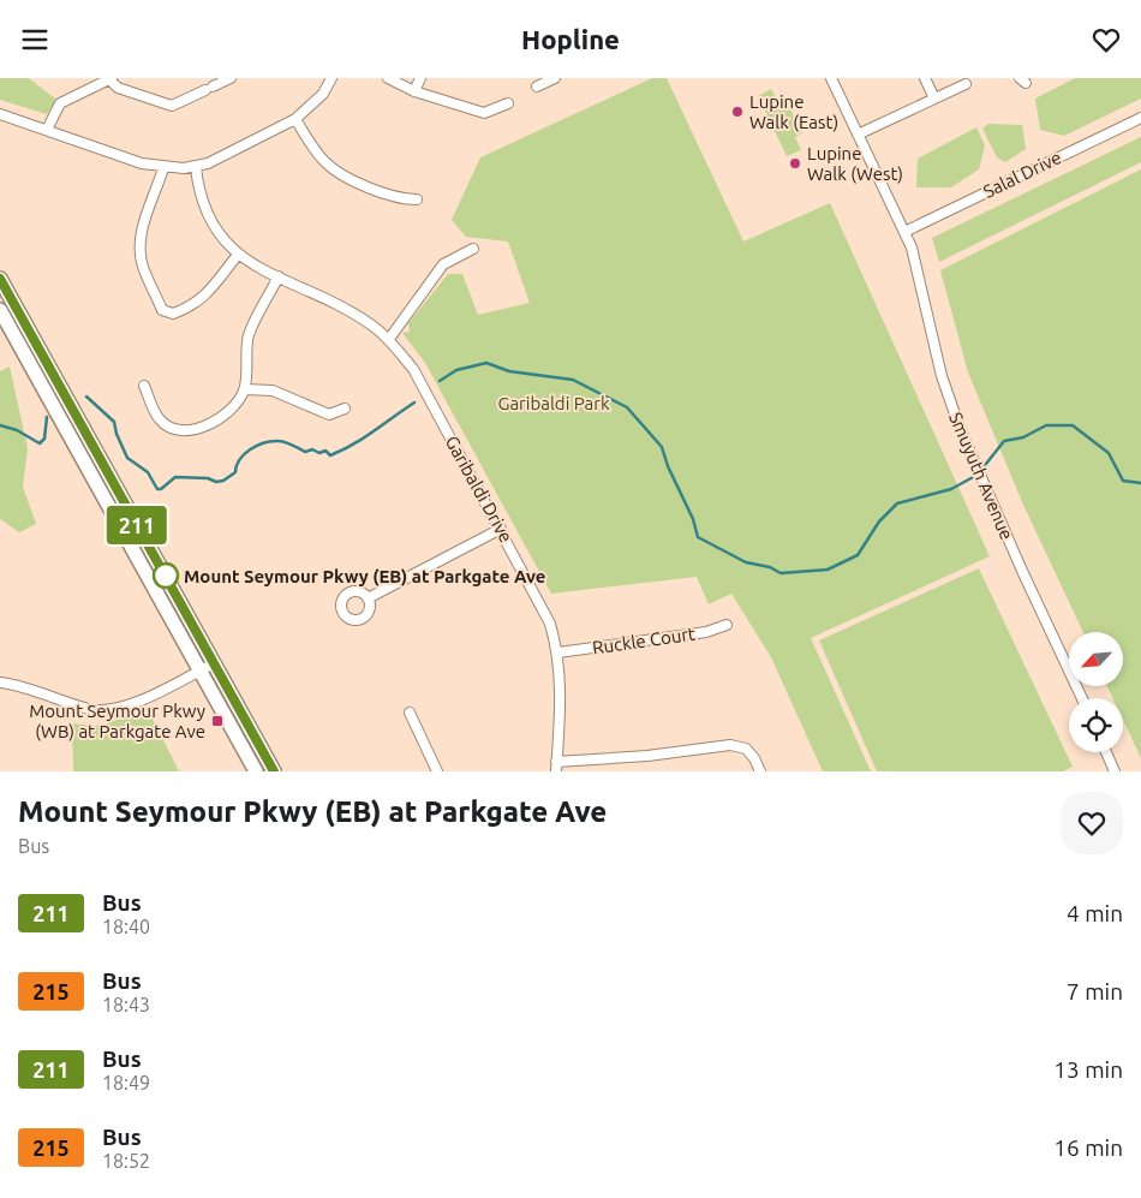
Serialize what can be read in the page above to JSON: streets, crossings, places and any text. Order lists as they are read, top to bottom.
{
  "streets": {
    "street": [
      "Salal Drive",
      "Smuyuth Avenue",
      "Garibaldi Drive",
      "Ruckle Court"
    ]
  },
  "crossings": [
    ["Salal Drive", "Smuyuth Avenue"],
    ["Garibaldi Drive", "Ruckle Court"]
  ],
  "parks": ["Garibaldi Park"],
  "places": {
    "other": ["Lupine Walk (East)", "Lupine Walk (West)", "Mount Seymour Pkwy (EB) at Parkgate Ave"],
    "transit": ["Mount Seymour Pkwy (WB) at Parkgate Ave"]
  },
  "lines": ["bus line 211"],
  "north": "bottom left",
  "page": {
    "header": "Hopline",
    "on_map": "211",
    "heading": ["Mount Seymour Pkwy (EB) at Parkgate Ave", "Bus"],
    "list": [
      {
        "mark": "211",
        "name": "Bus",
        "note": "18:40",
        "value": "4 min"
      },
      {
        "mark": "215",
        "name": "Bus",
        "note": "18:43",
        "value": "7 min"
      },
      {
        "mark": "211",
        "name": "Bus",
        "note": "18:49",
        "value": "13 min"
      },
      {
        "mark": "215",
        "name": "Bus",
        "note": "18:52",
        "value": "16 min"
      }
    ]
  }
}
